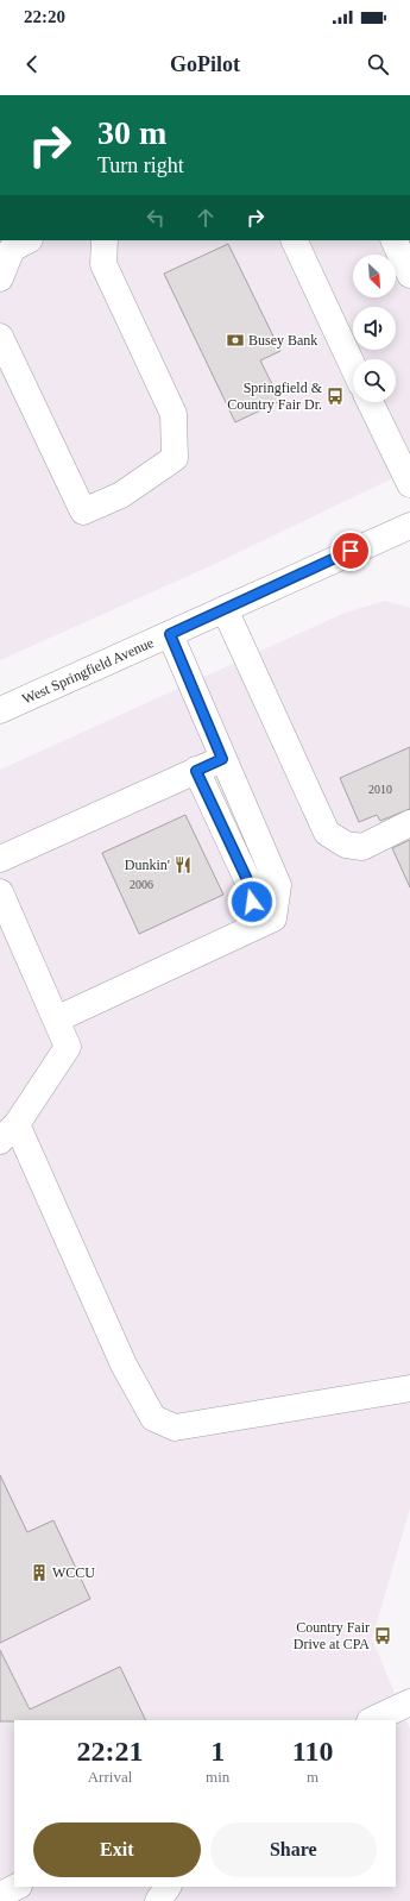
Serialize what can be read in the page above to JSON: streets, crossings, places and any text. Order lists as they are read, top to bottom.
{
  "streets": {
    "main road": ["West Springfield Avenue"]
  },
  "places": {
    "bank": ["Busey Bank"],
    "bus stop": ["Springfield & Country Fair Dr.", "Country Fair Drive at CPA"],
    "restaurant": ["Dunkin'"],
    "building": ["WCCU"]
  },
  "house_numbers": ["2010", "2006"],
  "north": "bottom right",
  "page": {
    "status": "22:20",
    "header": "GoPilot",
    "turn": ["30 m", "Turn right"],
    "eta": [
      "22:21",
      "Arrival",
      "1",
      "min",
      "110",
      "m"
    ],
    "buttons": ["Exit", "Share"]
  }
}
